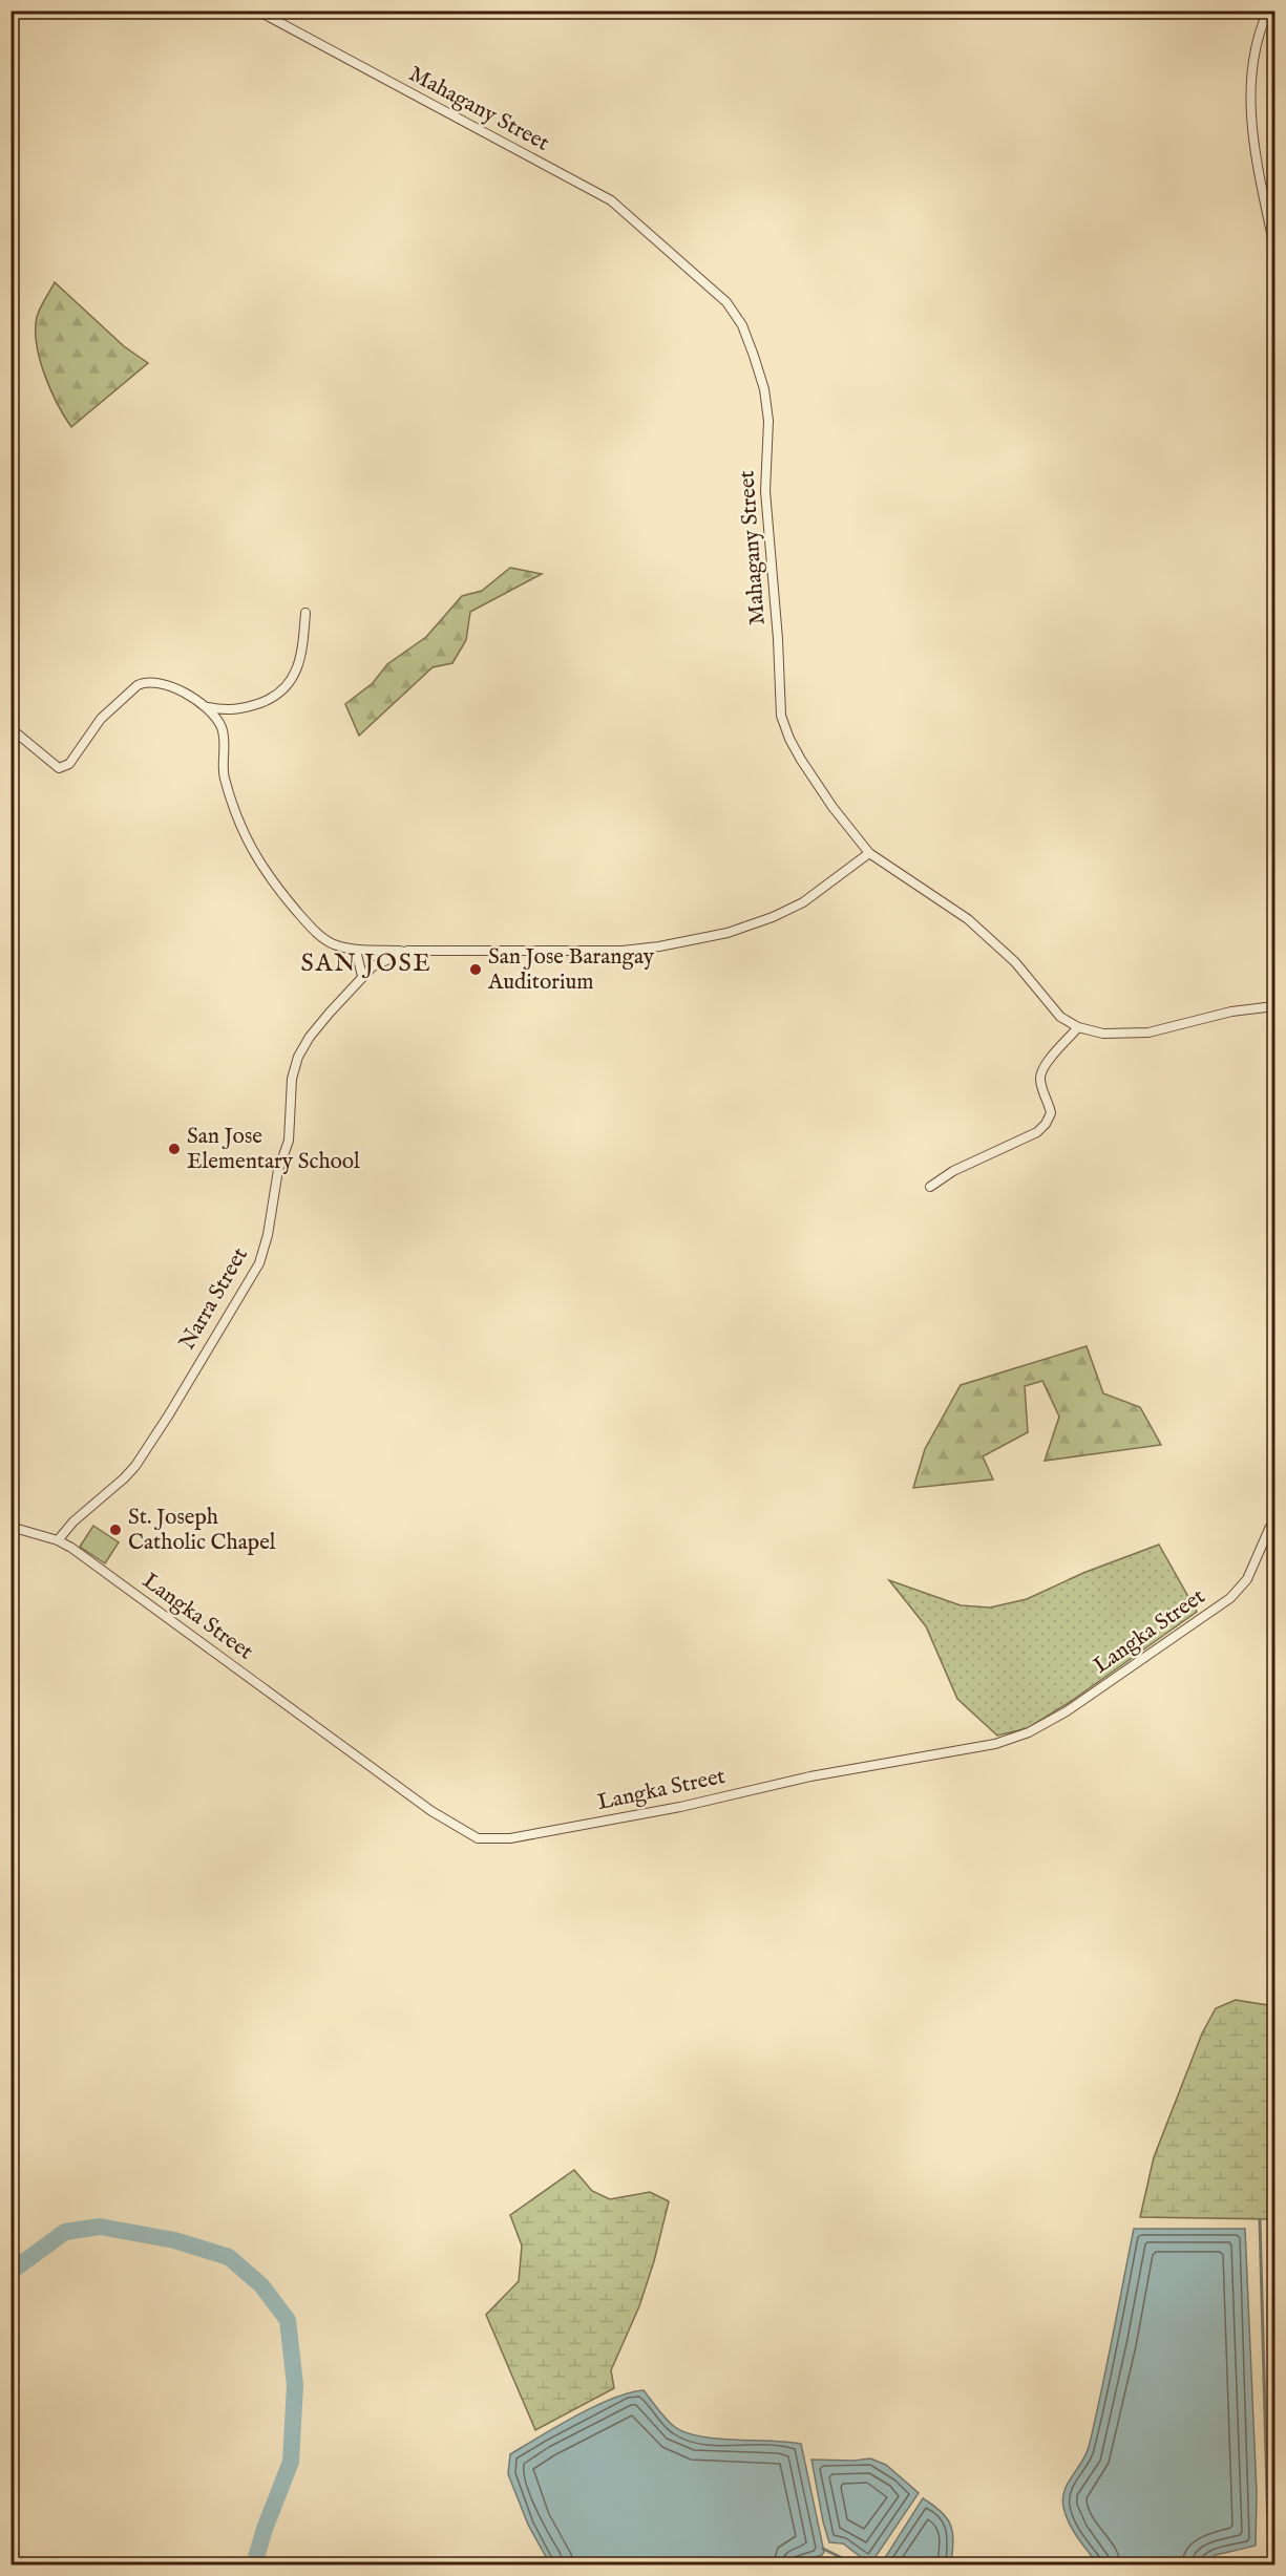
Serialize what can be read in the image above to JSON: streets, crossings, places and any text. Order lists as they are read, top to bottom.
{
  "streets": {
    "street": ["Mahagany Street", "Narra Street", "Langka Street"]
  },
  "crossings": [
    ["Mahagany Street", "Narra Street"],
    ["Narra Street", "Langka Street"]
  ],
  "districts": ["SAN JOSE"],
  "places": ["San Jose Barangay Auditorium", "San Jose Elementary School", "St. Joseph Catholic Chapel"]
}
